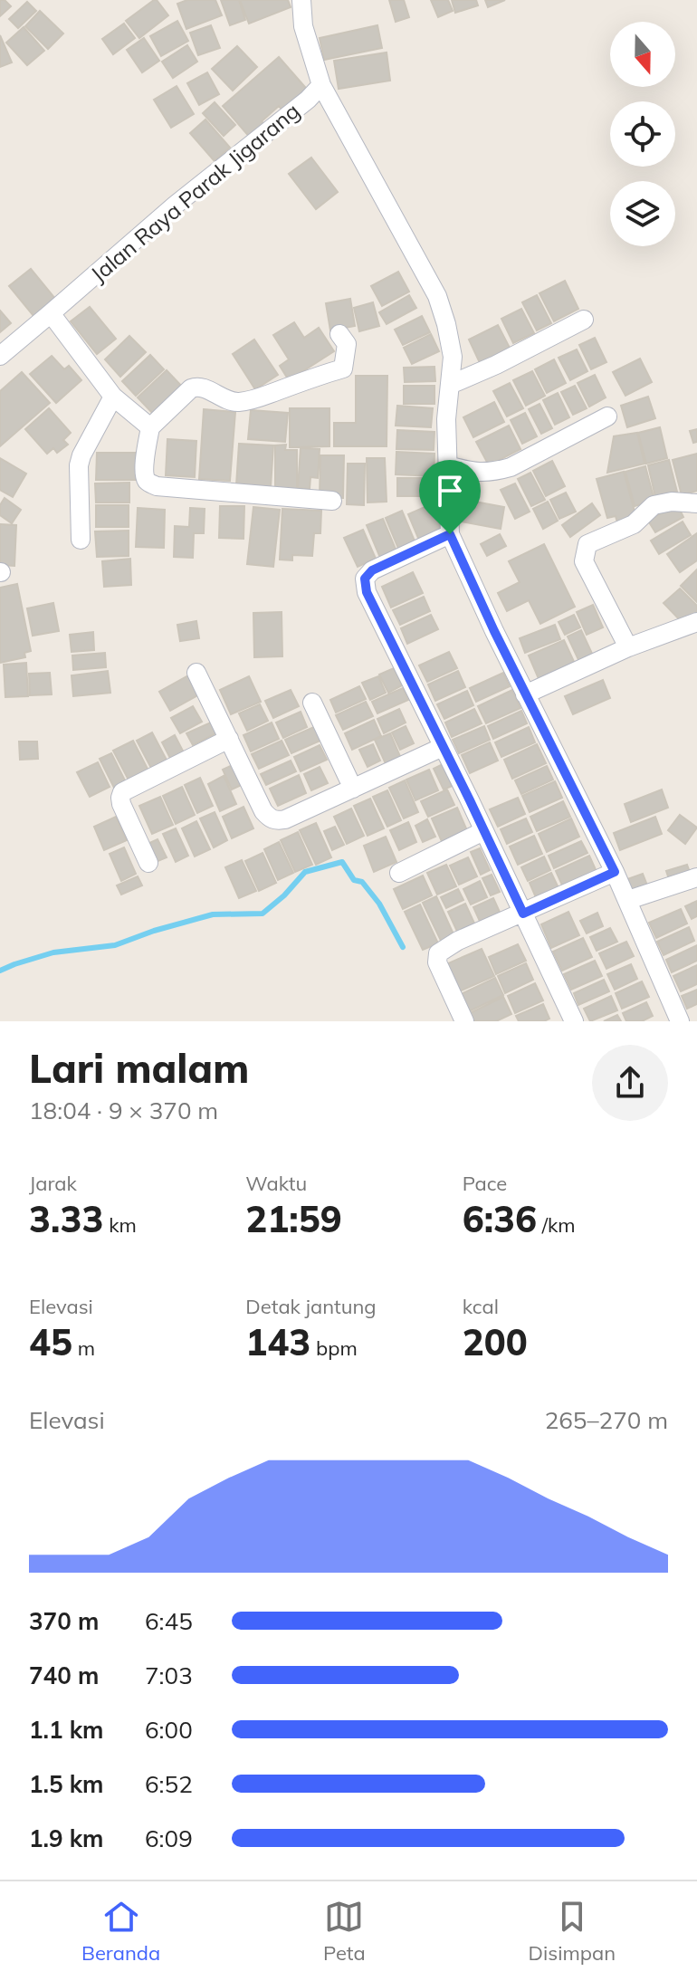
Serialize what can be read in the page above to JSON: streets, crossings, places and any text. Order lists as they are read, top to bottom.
{
  "streets": {
    "street": ["Jalan Raya Parak Jigarang"]
  },
  "north": "bottom",
  "page": {
    "heading": ["Lari malam", "18:04 · 9 × 370 m"],
    "stats": [
      ["Jarak", "3.33 km"],
      ["Waktu", "21:59"],
      ["Pace", "6:36 /km"],
      ["Elevasi", "45 m"],
      ["Detak jantung", "143 bpm"],
      ["kcal", "200"]
    ],
    "chart": ["Elevasi", "265–270 m"],
    "list": [
      {
        "name": "370 m",
        "note": "6:45"
      },
      {
        "name": "740 m",
        "note": "7:03"
      },
      {
        "name": "1.1 km",
        "note": "6:00"
      },
      {
        "name": "1.5 km",
        "note": "6:52"
      },
      {
        "name": "1.9 km",
        "note": "6:09"
      }
    ],
    "tabs": ["Beranda", "Peta", "Disimpan"]
  }
}
